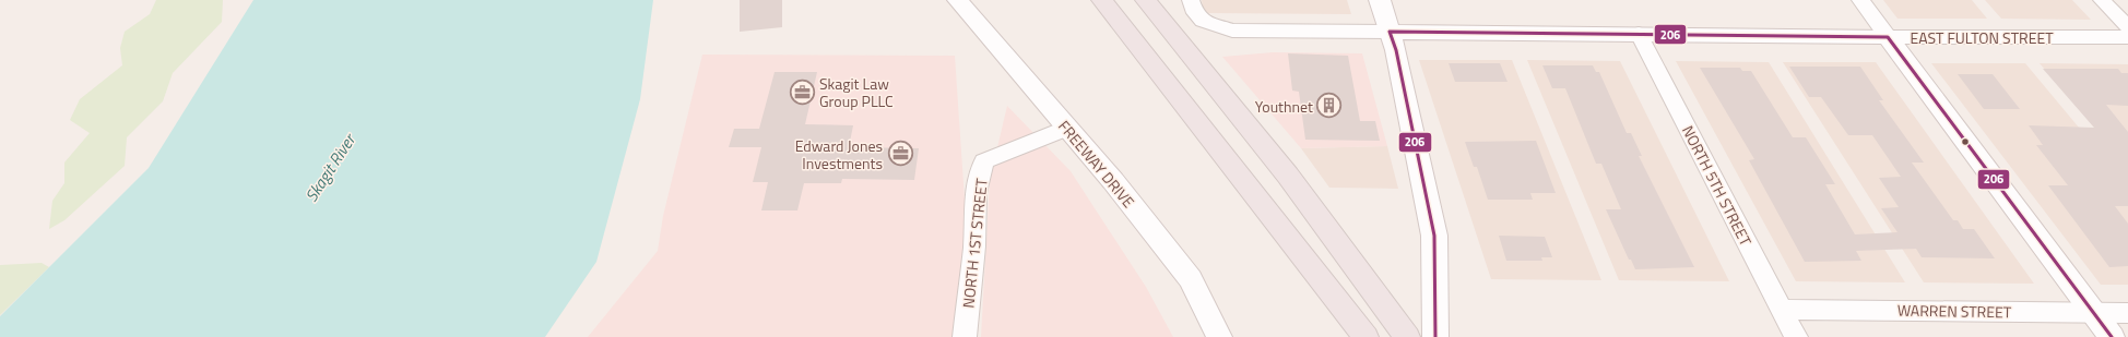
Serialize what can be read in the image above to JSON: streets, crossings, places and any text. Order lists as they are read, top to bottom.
{
  "streets": {
    "street": [
      "EAST FULTON STREET",
      "FREEWAY DRIVE",
      "NORTH 5TH STREET",
      "NORTH 1ST STREET",
      "WARREN STREET"
    ]
  },
  "crossings": [
    ["EAST FULTON STREET", "NORTH 5TH STREET"],
    ["FREEWAY DRIVE", "NORTH 1ST STREET"],
    ["NORTH 5TH STREET", "WARREN STREET"]
  ],
  "water": ["Skagit River"],
  "places": {
    "office": ["Skagit Law Group PLLC", "Edward Jones Investments"],
    "building": ["Youthnet"]
  },
  "lines": ["transit line 206"]
}
